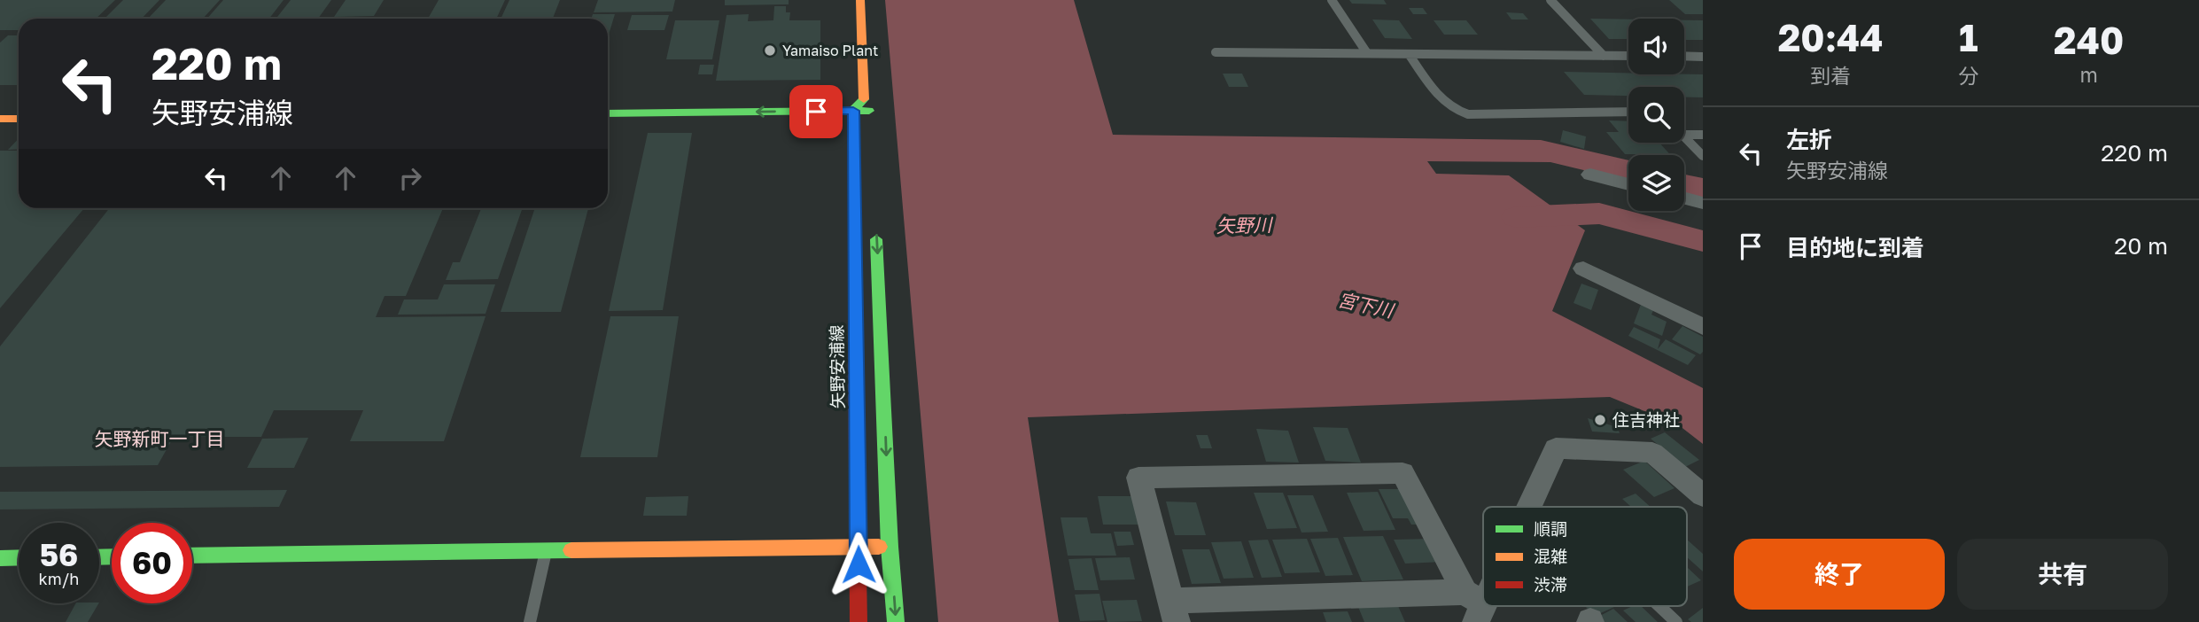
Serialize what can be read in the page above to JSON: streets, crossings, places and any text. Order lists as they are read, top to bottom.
{
  "streets": {
    "main road": ["矢野安浦線"]
  },
  "districts": ["矢野新町一丁目"],
  "water": ["矢野川", "宮下川"],
  "places": ["Yamaiso Plant", "住吉神社"],
  "legend": ["順調", "混雑", "渋滞"],
  "page": {
    "eta": [
      "20:44",
      "到着",
      "1",
      "分",
      "240",
      "m"
    ],
    "turn": ["220 m", "矢野安浦線"],
    "list": [
      {
        "name": "左折",
        "note": "矢野安浦線",
        "value": "220 m"
      },
      {
        "name": "目的地に到着",
        "value": "20 m"
      }
    ],
    "speed": "56 km/h",
    "limit": "60",
    "buttons": ["終了", "共有"]
  }
}
